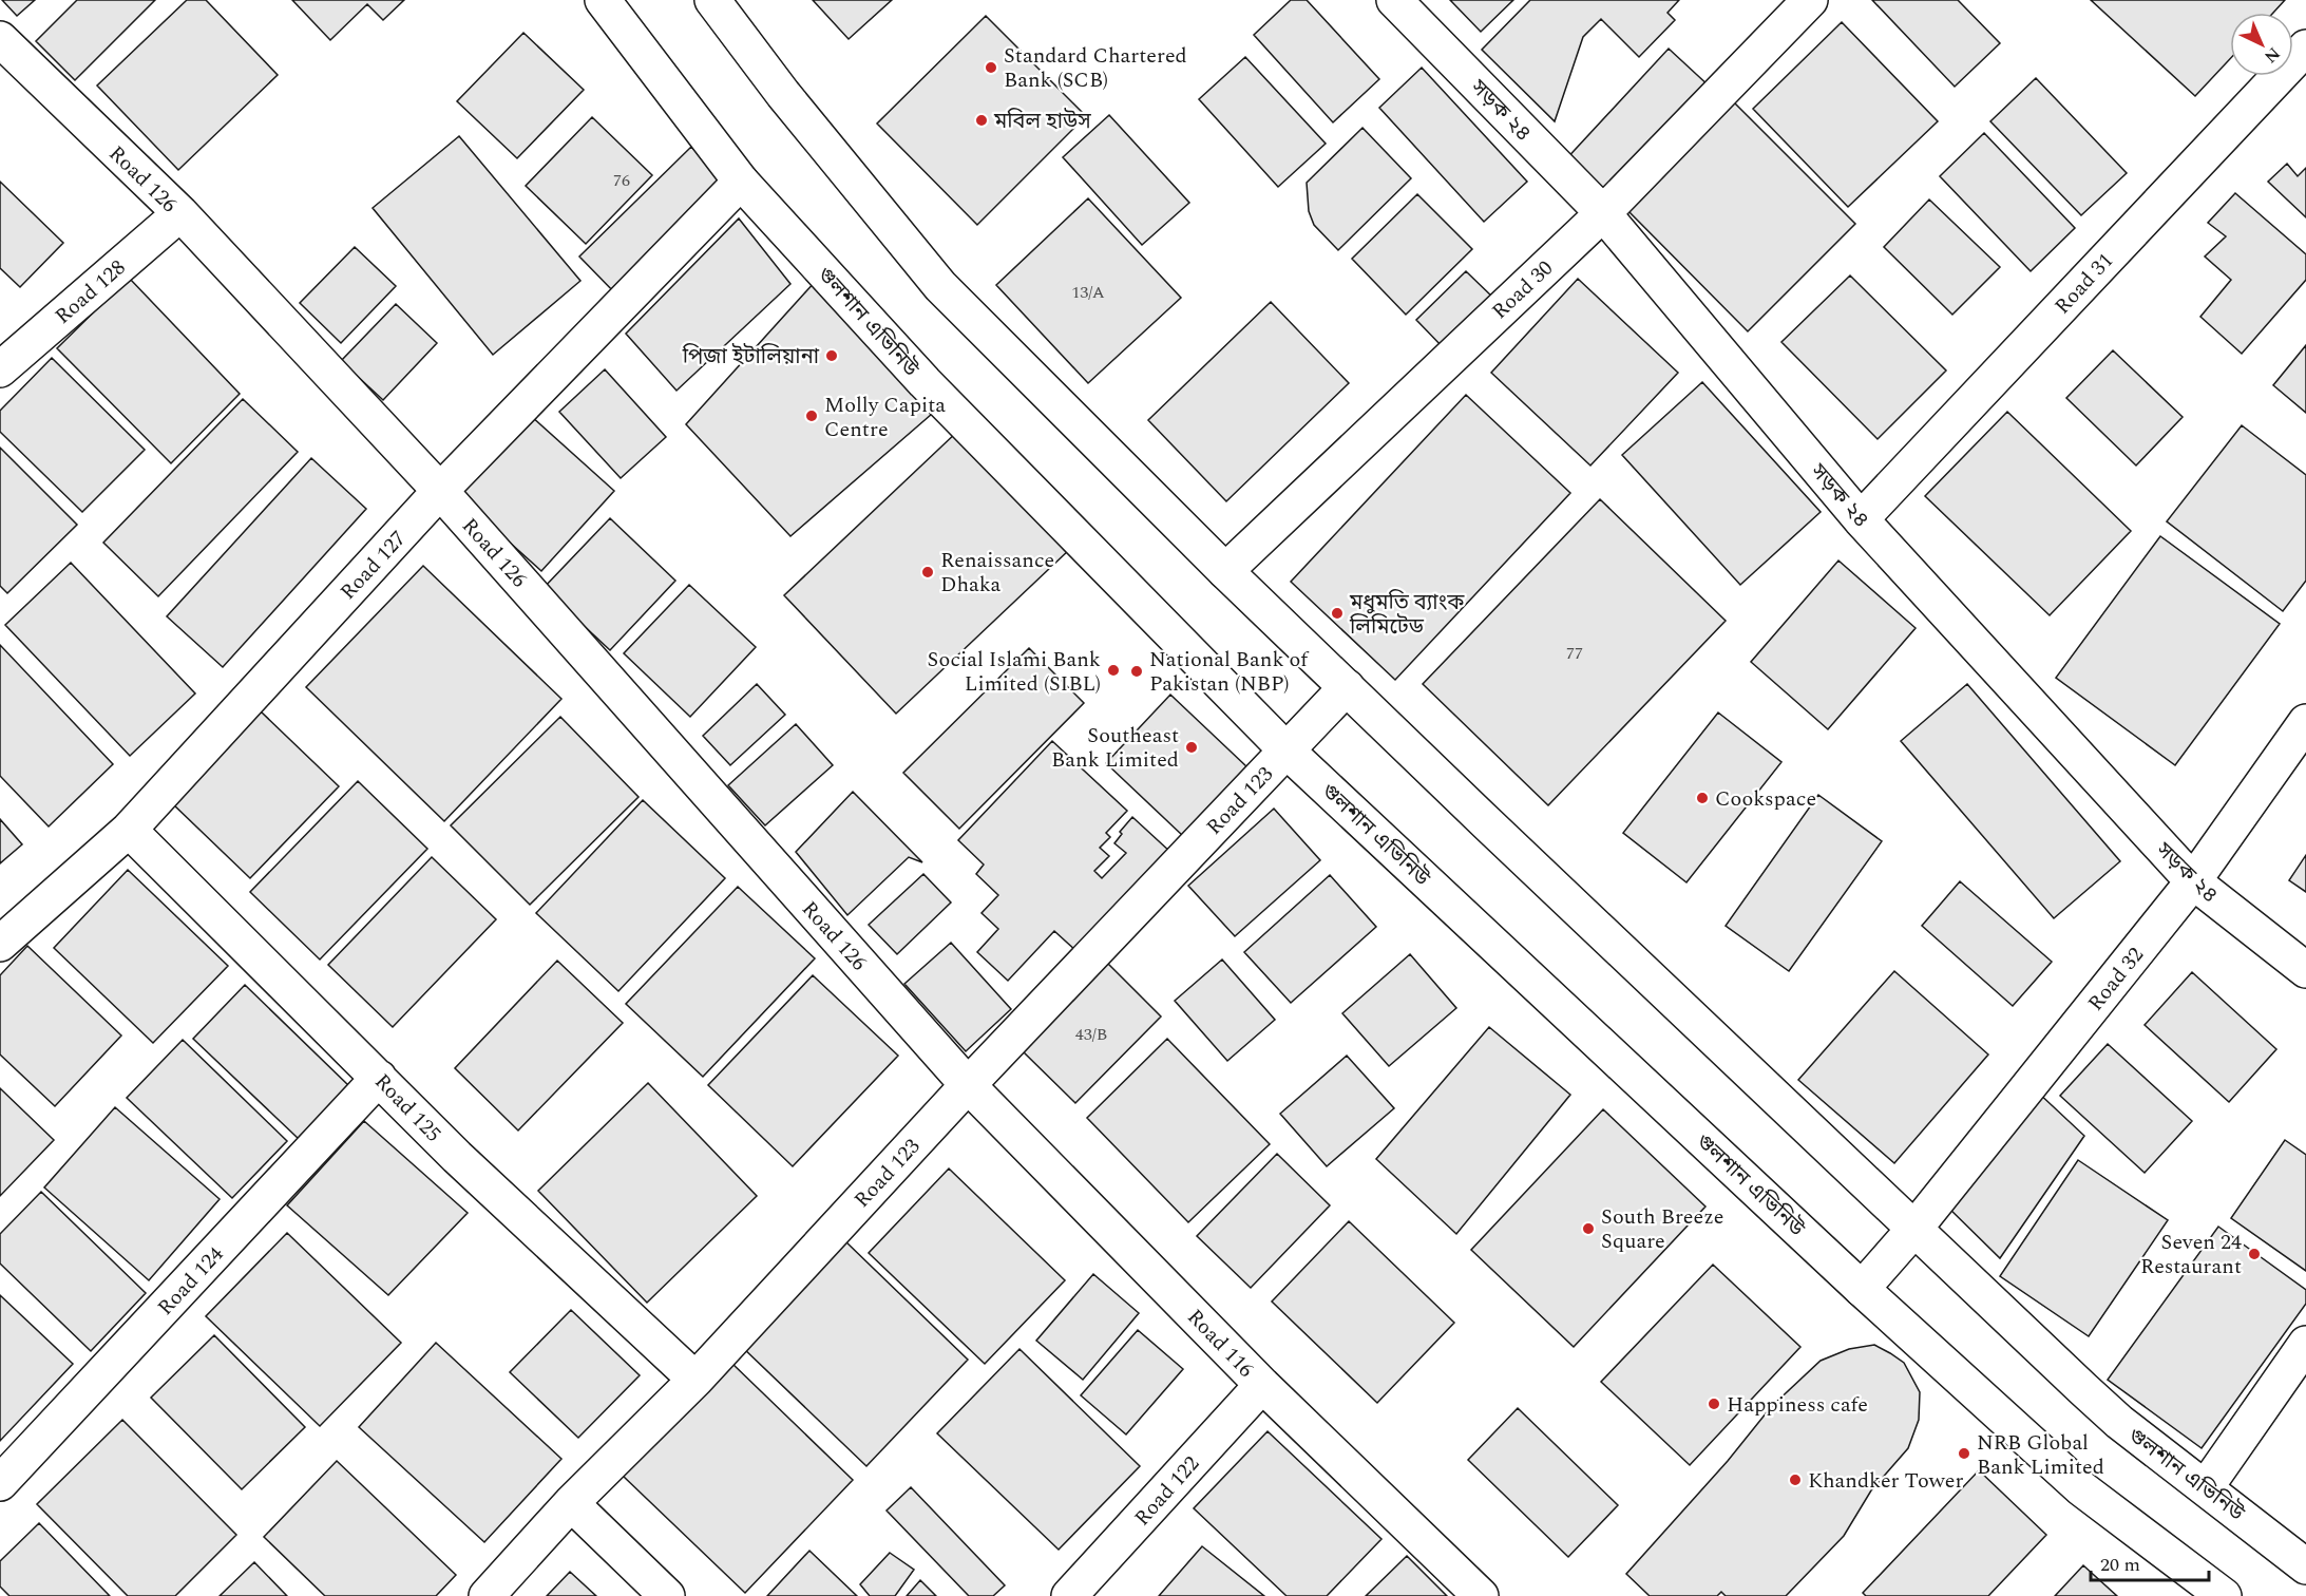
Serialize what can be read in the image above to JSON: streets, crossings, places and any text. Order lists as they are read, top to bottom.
{
  "streets": {
    "street": [
      "সড়ক ২৪",
      "Road 126",
      "Road 31",
      "Road 30",
      "Road 128",
      "গুলশান এভিনিউ",
      "Road 127",
      "Road 123",
      "Road 32",
      "Road 125",
      "Road 124",
      "Road 116",
      "Road 122"
    ]
  },
  "crossings": [
    ["সড়ক ২৪", "Road 31"],
    ["সড়ক ২৪", "Road 30"],
    ["সড়ক ২৪", "Road 32"],
    ["Road 126", "Road 128"],
    ["Road 126", "Road 127"],
    ["Road 126", "Road 123"],
    ["Road 126", "Road 116"],
    ["Road 30", "গুলশান এভিনিউ"],
    ["গুলশান এভিনিউ", "Road 127"],
    ["গুলশান এভিনিউ", "Road 123"],
    ["গুলশান এভিনিউ", "Road 32"],
    ["Road 127", "Road 125"],
    ["Road 123", "Road 125"],
    ["Road 123", "Road 116"],
    ["Road 125", "Road 124"],
    ["Road 116", "Road 122"]
  ],
  "places": [
    "Standard Chartered Bank (SCB)",
    "মবিল হাউস",
    "পিজা ইটালিয়ানা",
    "Molly Capita Centre",
    "Renaissance Dhaka",
    "মধুমতি ব্যাংক লিমিটেড",
    "Social Islami Bank Limited (SIBL)",
    "National Bank of Pakistan (NBP)",
    "Southeast Bank Limited",
    "Cookspace",
    "South Breeze Square",
    "Seven 24 Restaurant",
    "Happiness cafe",
    "NRB Global Bank Limited",
    "Khandker Tower"
  ],
  "house_numbers": [
    "76",
    "13/A",
    "77",
    "43/B"
  ],
  "scale_bar": "20 m",
  "north": "bottom right"
}
